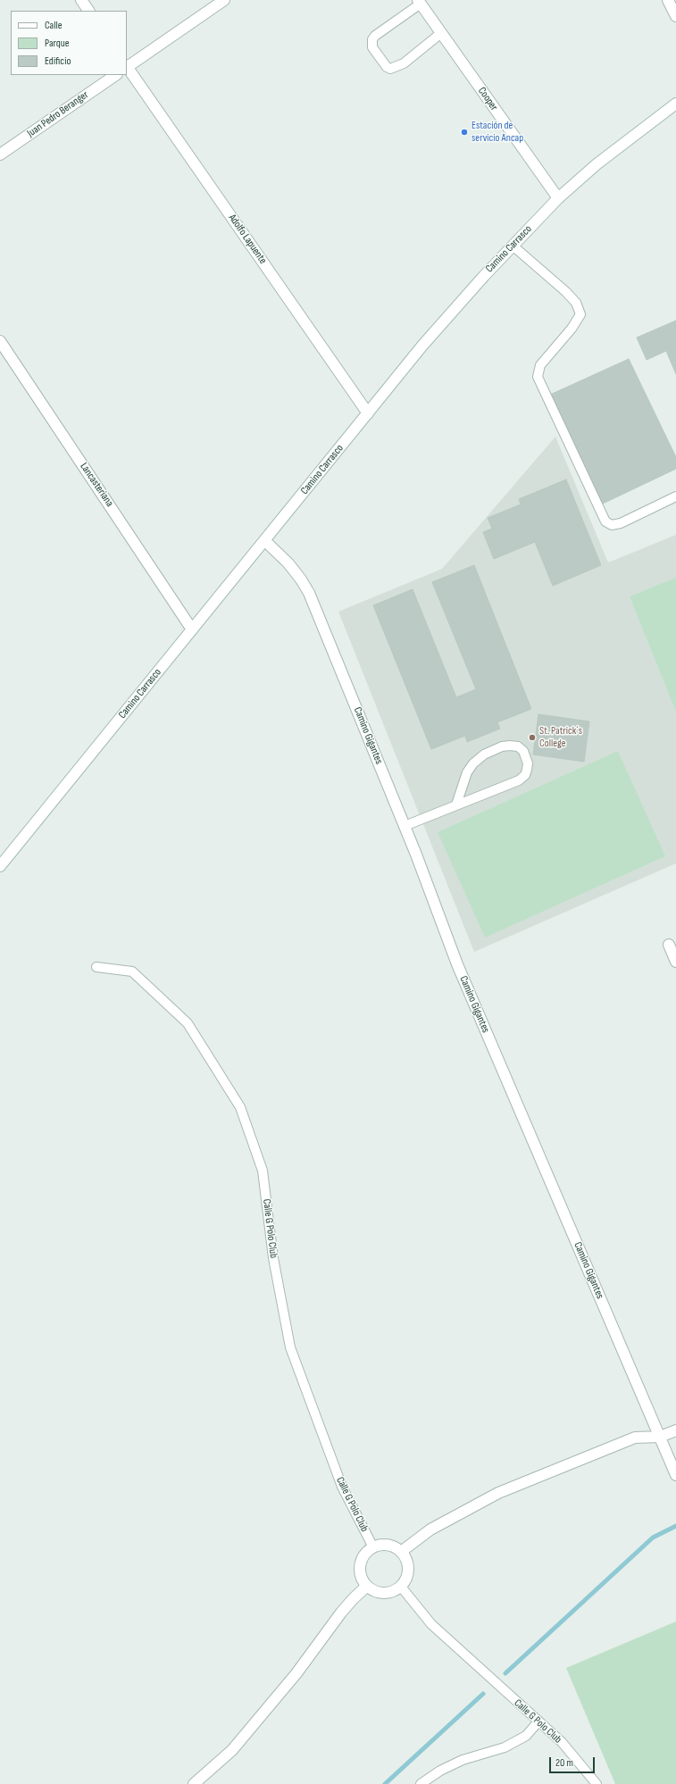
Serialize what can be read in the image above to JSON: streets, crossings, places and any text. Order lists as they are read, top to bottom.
{
  "streets": {
    "street": [
      "Cooper",
      "Juan Pedro Beranger",
      "Adolfo Lapuente",
      "Camino Carrasco",
      "Lancasteriana",
      "Camino Gigantes"
    ],
    "lane": ["Calle G Polo Club"]
  },
  "crossings": [
    ["Cooper", "Camino Carrasco"],
    ["Adolfo Lapuente", "Camino Carrasco"],
    ["Camino Carrasco", "Lancasteriana"],
    ["Camino Carrasco", "Camino Gigantes"]
  ],
  "places": ["Estación de servicio Ancap", "St. Patrick´s College"],
  "legend": ["Calle", "Parque", "Edificio"],
  "scale_bar": "20 m"
}
